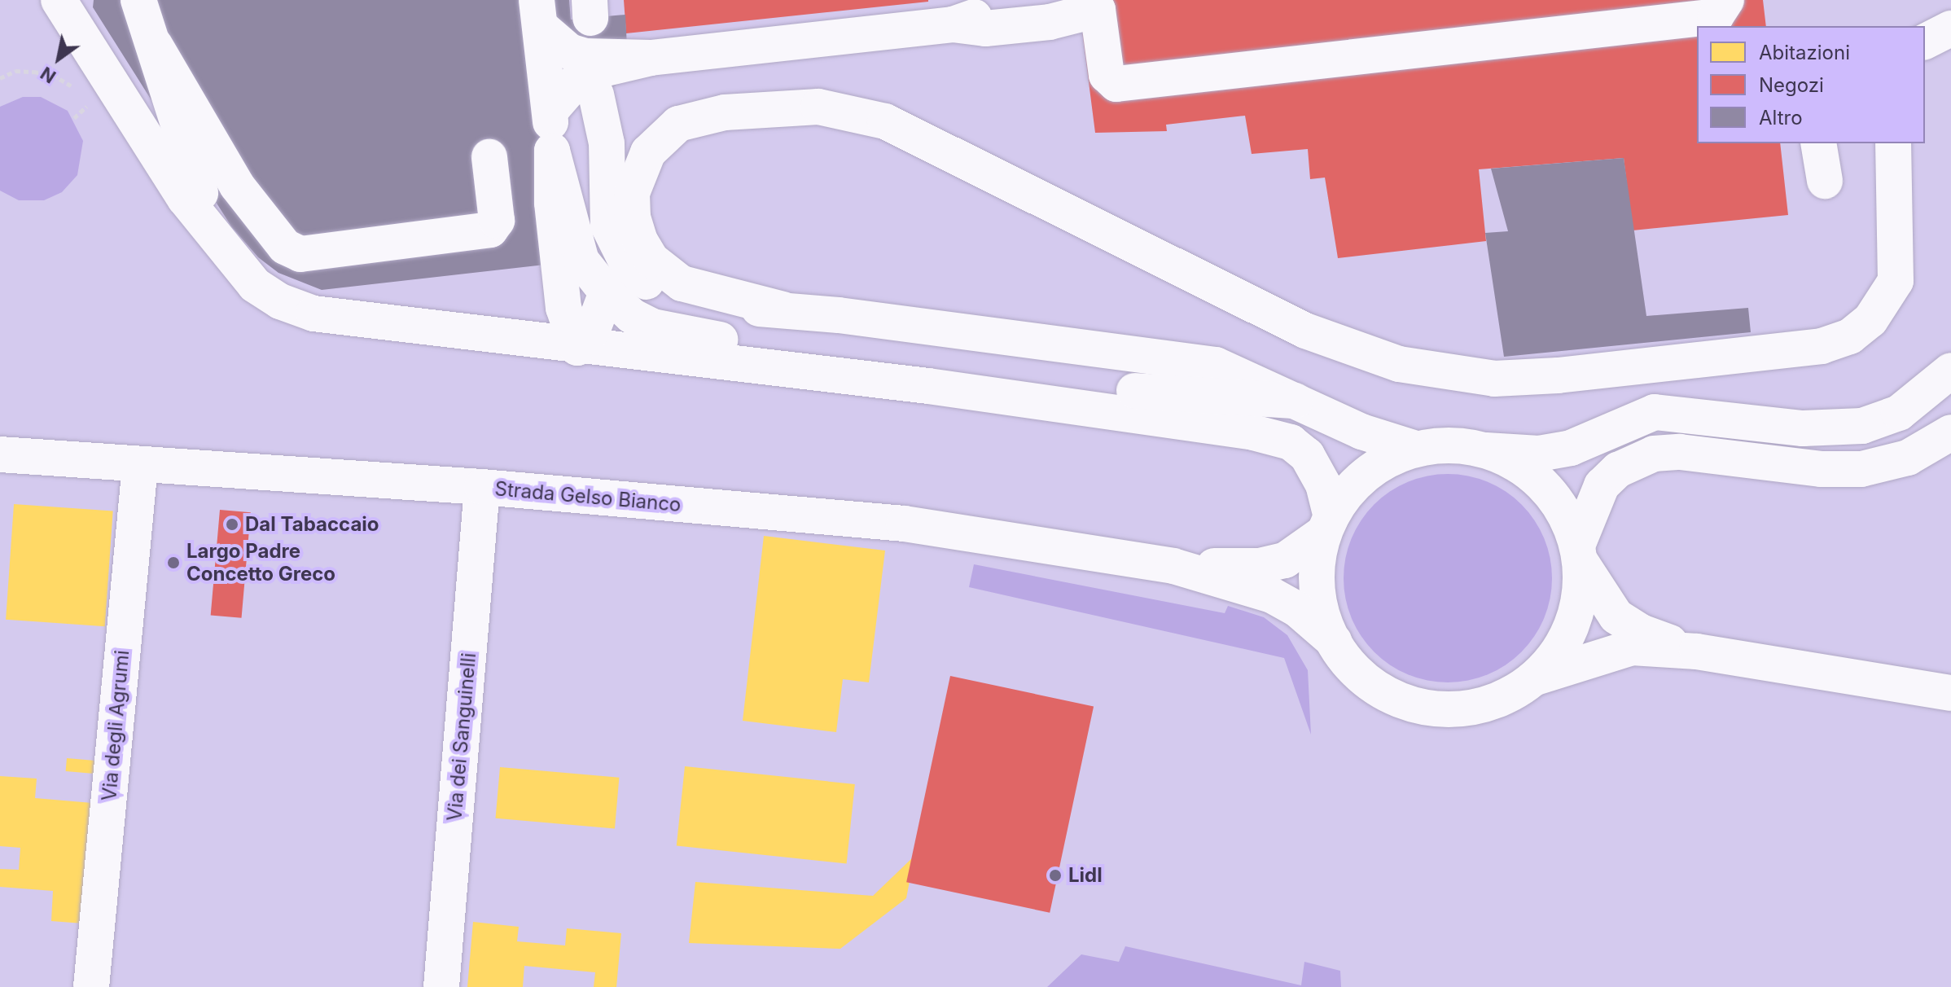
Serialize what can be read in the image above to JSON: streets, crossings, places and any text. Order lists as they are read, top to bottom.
{
  "streets": {
    "main road": ["Strada Gelso Bianco", "Via degli Agrumi", "Via dei Sanguinelli"]
  },
  "crossings": [
    ["Strada Gelso Bianco", "Via degli Agrumi"],
    ["Strada Gelso Bianco", "Via dei Sanguinelli"]
  ],
  "places": ["Dal Tabaccaio", "Largo Padre Concetto Greco", "Lidl"],
  "legend": ["Abitazioni", "Negozi", "Altro"],
  "north": "bottom left"
}
